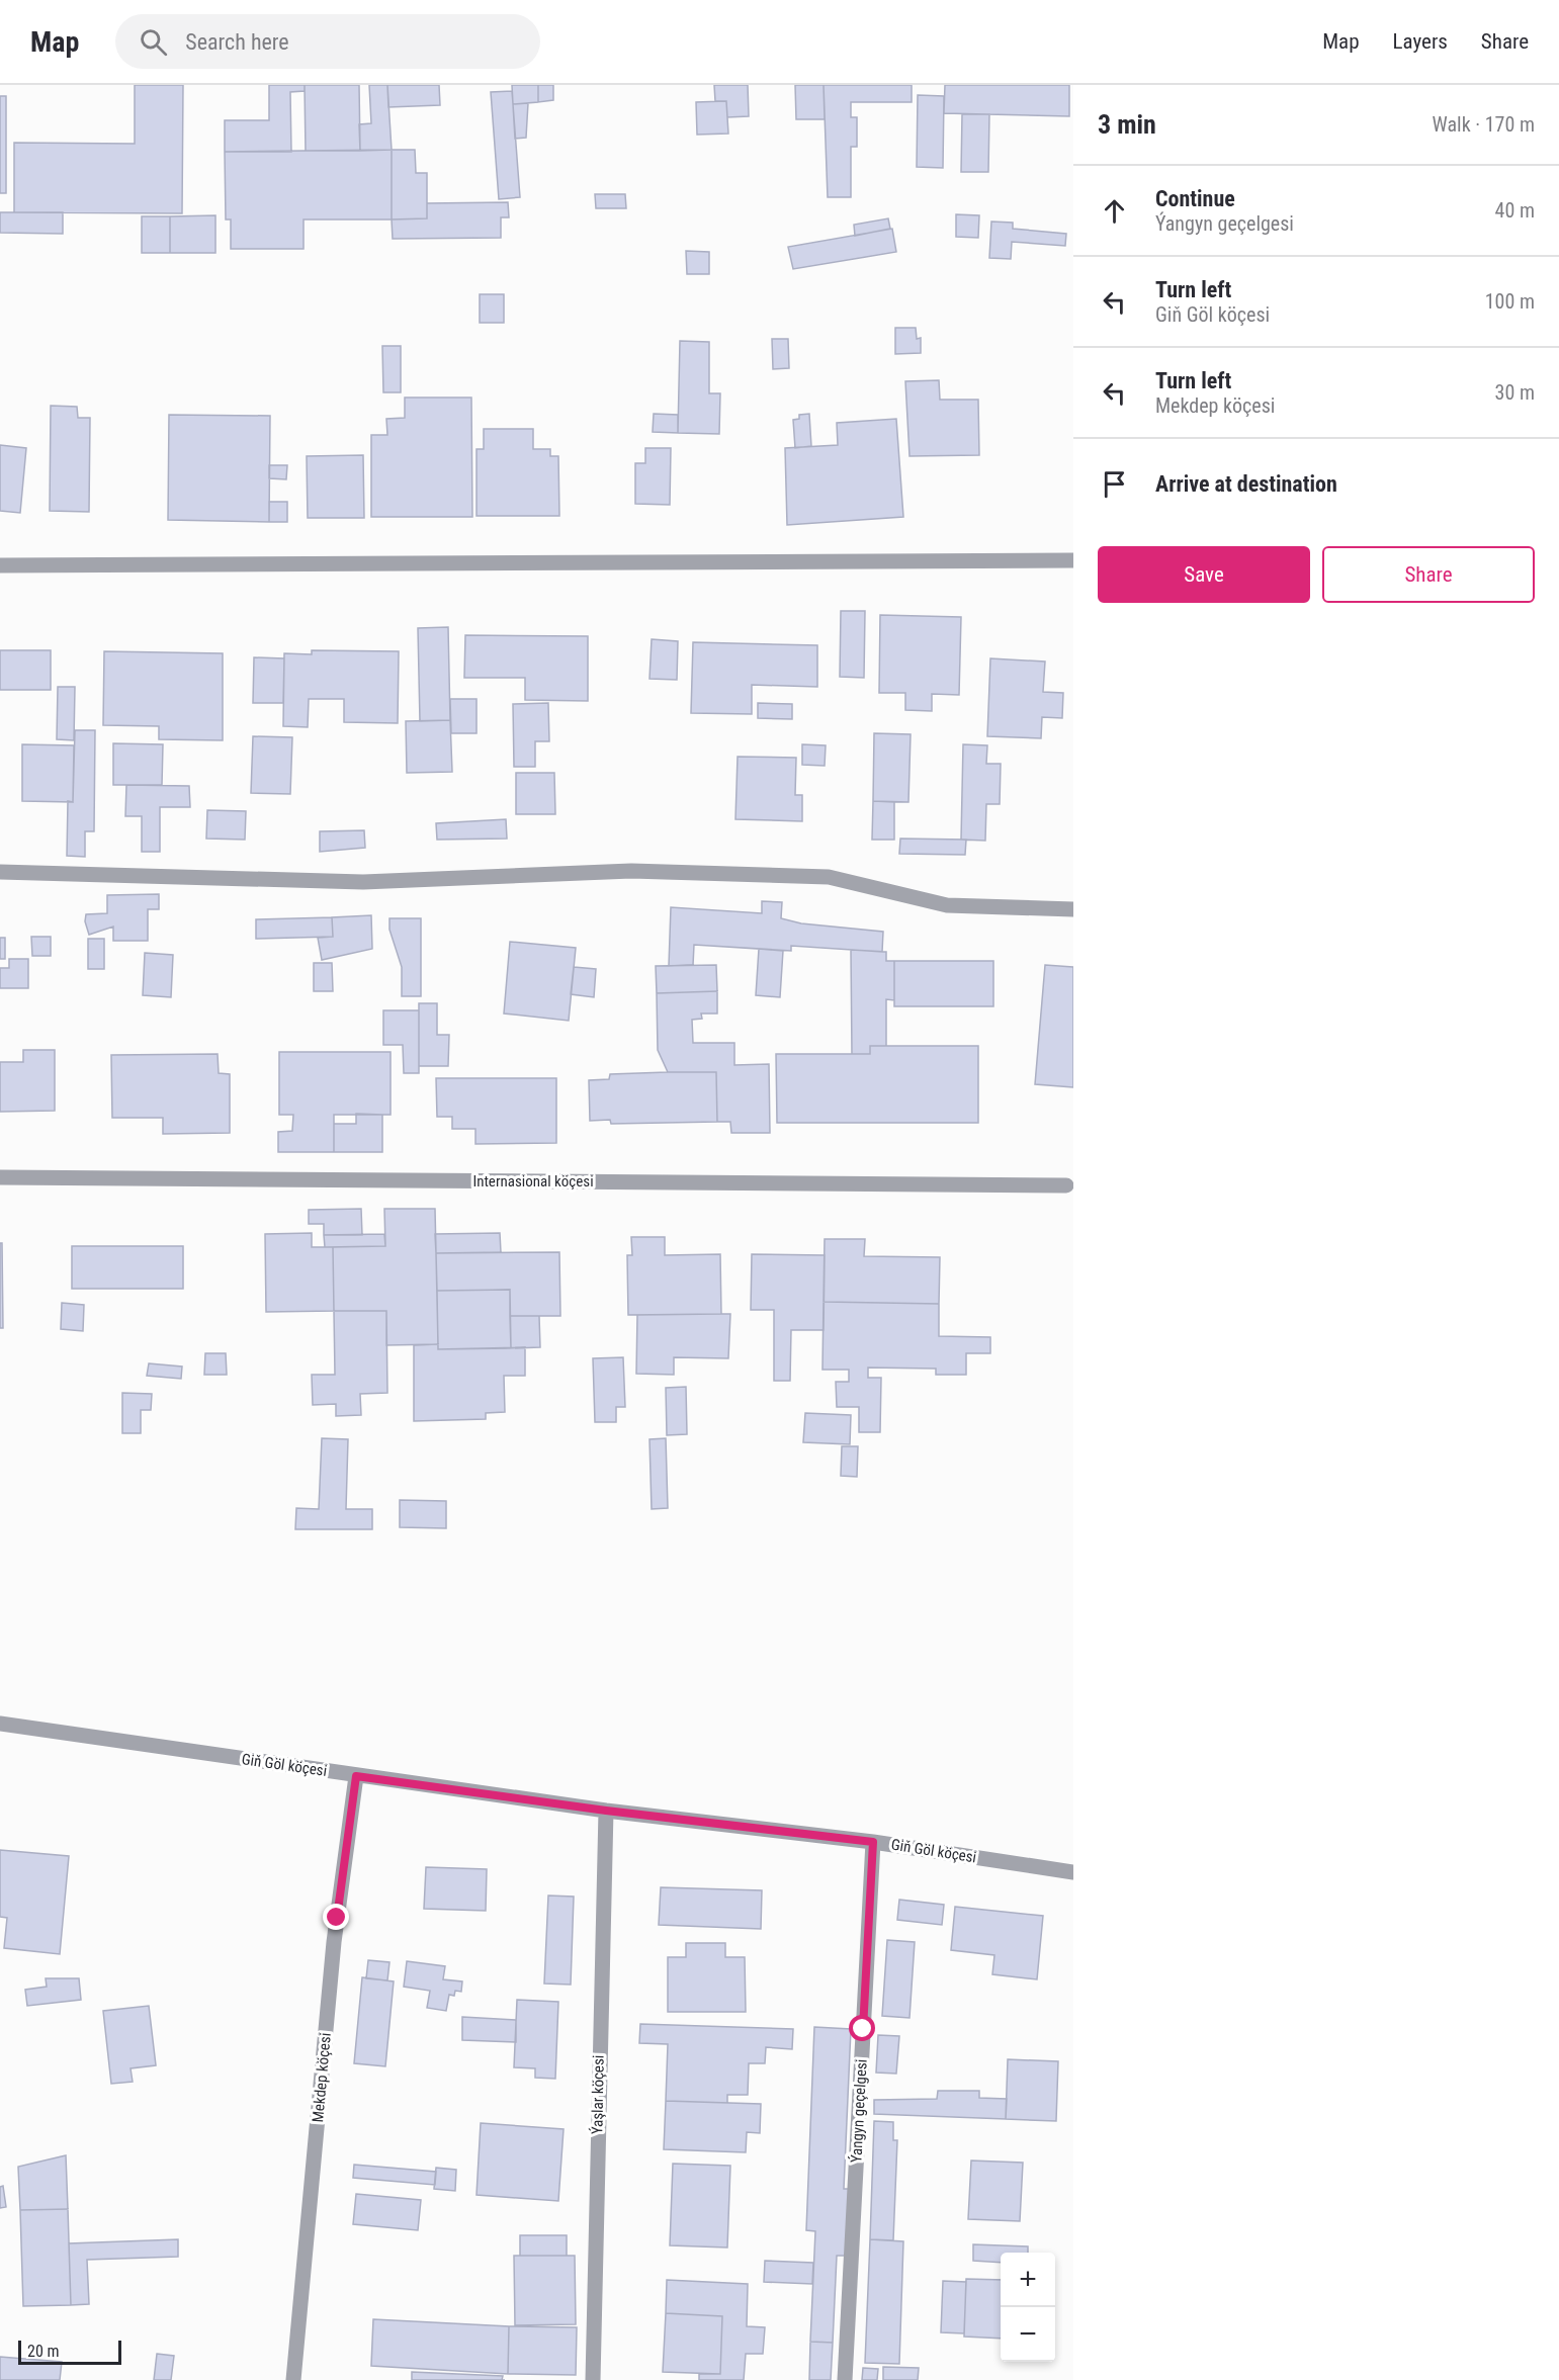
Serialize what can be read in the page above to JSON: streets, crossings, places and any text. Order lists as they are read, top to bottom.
{
  "streets": {
    "street": [
      "Internasional köçesi",
      "Giň Göl köçesi",
      "Mekdep köçesi",
      "Ýaşlar köçesi",
      "Ýangyn geçelgesi"
    ]
  },
  "crossings": [
    ["Giň Göl köçesi", "Mekdep köçesi"],
    ["Giň Göl köçesi", "Ýaşlar köçesi"],
    ["Giň Göl köçesi", "Ýangyn geçelgesi"]
  ],
  "scale_bar": "20 m",
  "page": {
    "header": "Map",
    "search": "Search here",
    "nav": ["Map", "Layers", "Share"],
    "heading": ["3 min", "Walk · 170 m"],
    "list": [
      ["Continue", "Ýangyn geçelgesi", "40 m"],
      ["Turn left", "Giň Göl köçesi", "100 m"],
      ["Turn left", "Mekdep köçesi", "30 m"],
      "Arrive at destination"
    ],
    "buttons": ["Save", "Share"],
    "map_buttons": ["+", "−"],
    "scale": "20 m"
  }
}
